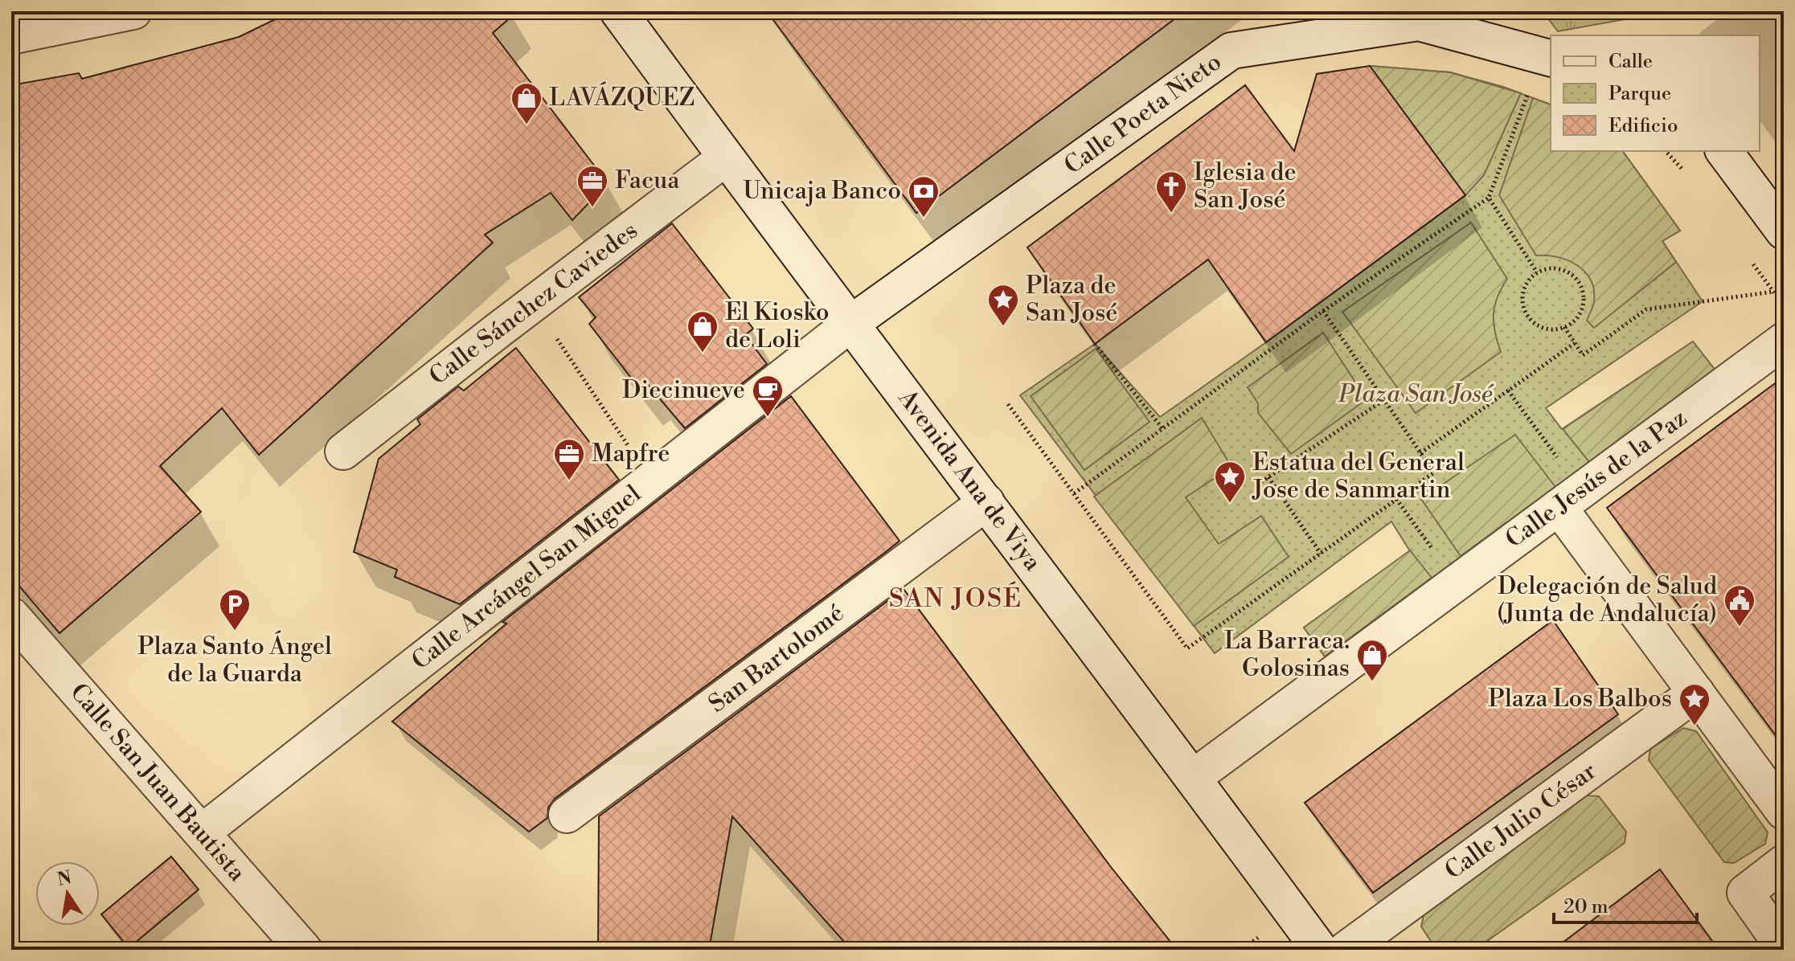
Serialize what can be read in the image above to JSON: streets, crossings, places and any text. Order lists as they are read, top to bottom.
{
  "streets": {
    "street": [
      "Calle Poeta Nieto",
      "Calle Sánchez Caviedes",
      "Calle Jesús de la Paz",
      "Avenida Ana de Viya",
      "Calle Arcángel San Miguel",
      "San Bartolomé",
      "Calle San Juan Bautista",
      "Calle Julio César"
    ]
  },
  "crossings": [
    ["Calle Poeta Nieto", "Avenida Ana de Viya"],
    ["Calle Poeta Nieto", "Calle Arcángel San Miguel"],
    ["Calle Sánchez Caviedes", "Avenida Ana de Viya"],
    ["Calle Jesús de la Paz", "Avenida Ana de Viya"],
    ["Avenida Ana de Viya", "Calle Arcángel San Miguel"],
    ["Avenida Ana de Viya", "San Bartolomé"],
    ["Calle Arcángel San Miguel", "Calle San Juan Bautista"]
  ],
  "districts": ["SAN JOSÉ"],
  "parks": ["Plaza San José"],
  "places": {
    "shop": ["LAVÁZQUEZ", "El Kiosko de Loli", "La Barraca. Golosinas"],
    "office": ["Facua", "Mapfre"],
    "church": ["Iglesia de San José"],
    "bank": ["Unicaja Banco"],
    "place": ["Plaza de San José", "Estatua del General Jose de Sanmartin", "Plaza Los Balbos"],
    "cafe": ["Diecinueve"],
    "public building": ["Delegación de Salud (Junta de Andalucía)"],
    "parking": ["Plaza Santo Ángel de la Guarda"]
  },
  "legend": ["Calle", "Parque", "Edificio"],
  "scale_bar": "20 m",
  "north": "top"
}
